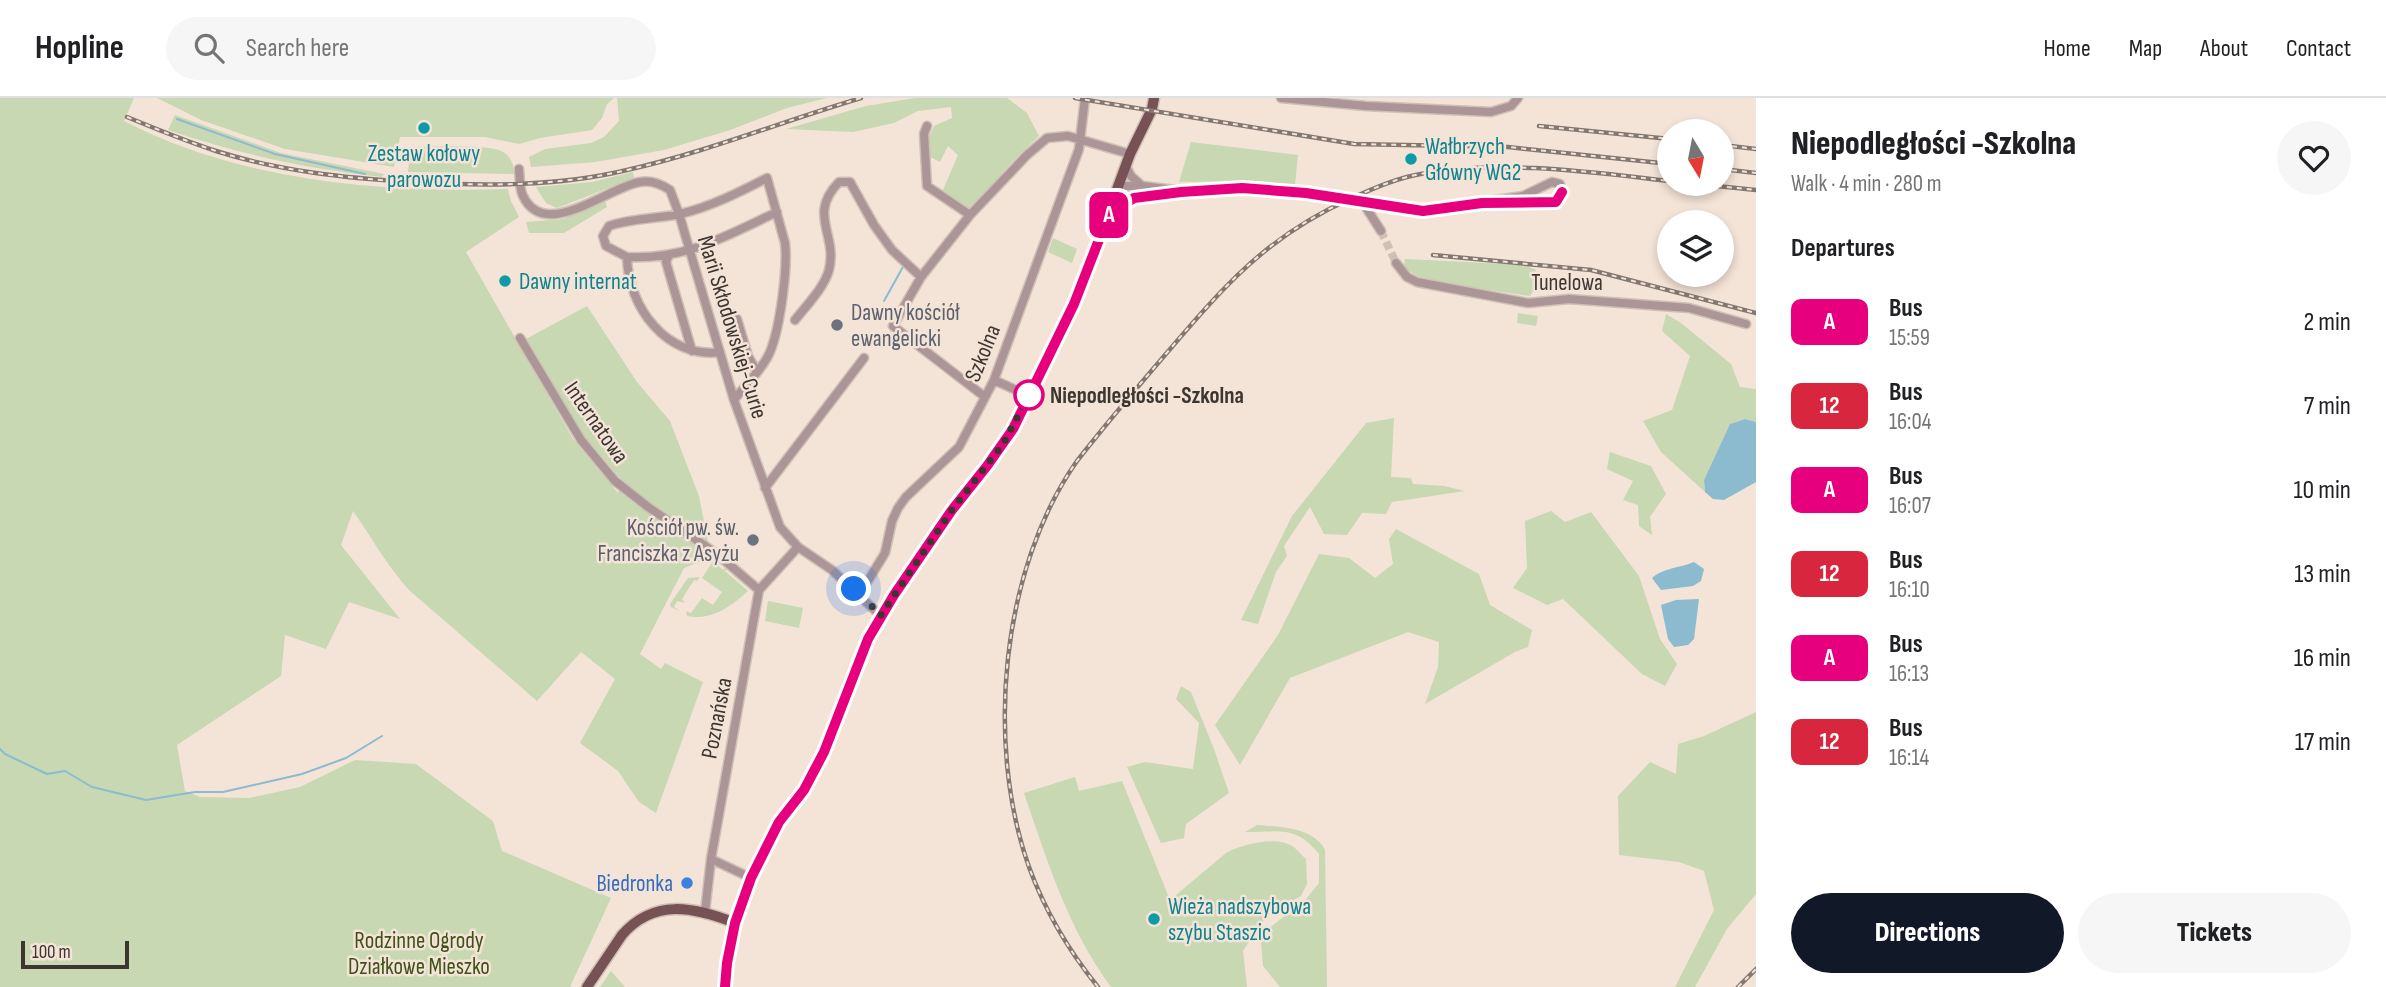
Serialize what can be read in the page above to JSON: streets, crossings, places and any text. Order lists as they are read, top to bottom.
{
  "streets": {
    "street": [
      "Tunelowa",
      "Marii Skłodowskiej-Curie",
      "Szkolna",
      "Internatowa",
      "Poznańska"
    ]
  },
  "crossings": [
    ["Marii Skłodowskiej-Curie", "Szkolna"],
    ["Internatowa", "Poznańska"]
  ],
  "parks": ["Rodzinne Ogrody Działkowe Mieszko"],
  "places": [
    "Zestaw kołowy parowozu",
    "Wałbrzych Główny WG2",
    "Dawny internat",
    "Dawny kościół ewangelicki",
    "Niepodległości -Szkolna",
    "Kościół pw. św. Franciszka z Asyżu",
    "Biedronka",
    "Wieża nadszybowa szybu Staszic"
  ],
  "lines": ["bus line A"],
  "scale_bar": "100 m",
  "north": "bottom",
  "page": {
    "header": "Hopline",
    "search": "Search here",
    "nav": [
      "Home",
      "Map",
      "About",
      "Contact"
    ],
    "on_map": "A",
    "heading": [
      ["Niepodległości -Szkolna", "Walk · 4 min · 280 m"],
      "Departures"
    ],
    "list": [
      {
        "mark": "A",
        "name": "Bus",
        "note": "15:59",
        "value": "2 min"
      },
      {
        "mark": "12",
        "name": "Bus",
        "note": "16:04",
        "value": "7 min"
      },
      {
        "mark": "A",
        "name": "Bus",
        "note": "16:07",
        "value": "10 min"
      },
      {
        "mark": "12",
        "name": "Bus",
        "note": "16:10",
        "value": "13 min"
      },
      {
        "mark": "A",
        "name": "Bus",
        "note": "16:13",
        "value": "16 min"
      },
      {
        "mark": "12",
        "name": "Bus",
        "note": "16:14",
        "value": "17 min"
      }
    ],
    "buttons": ["Directions", "Tickets"],
    "scale": "100 m"
  }
}
